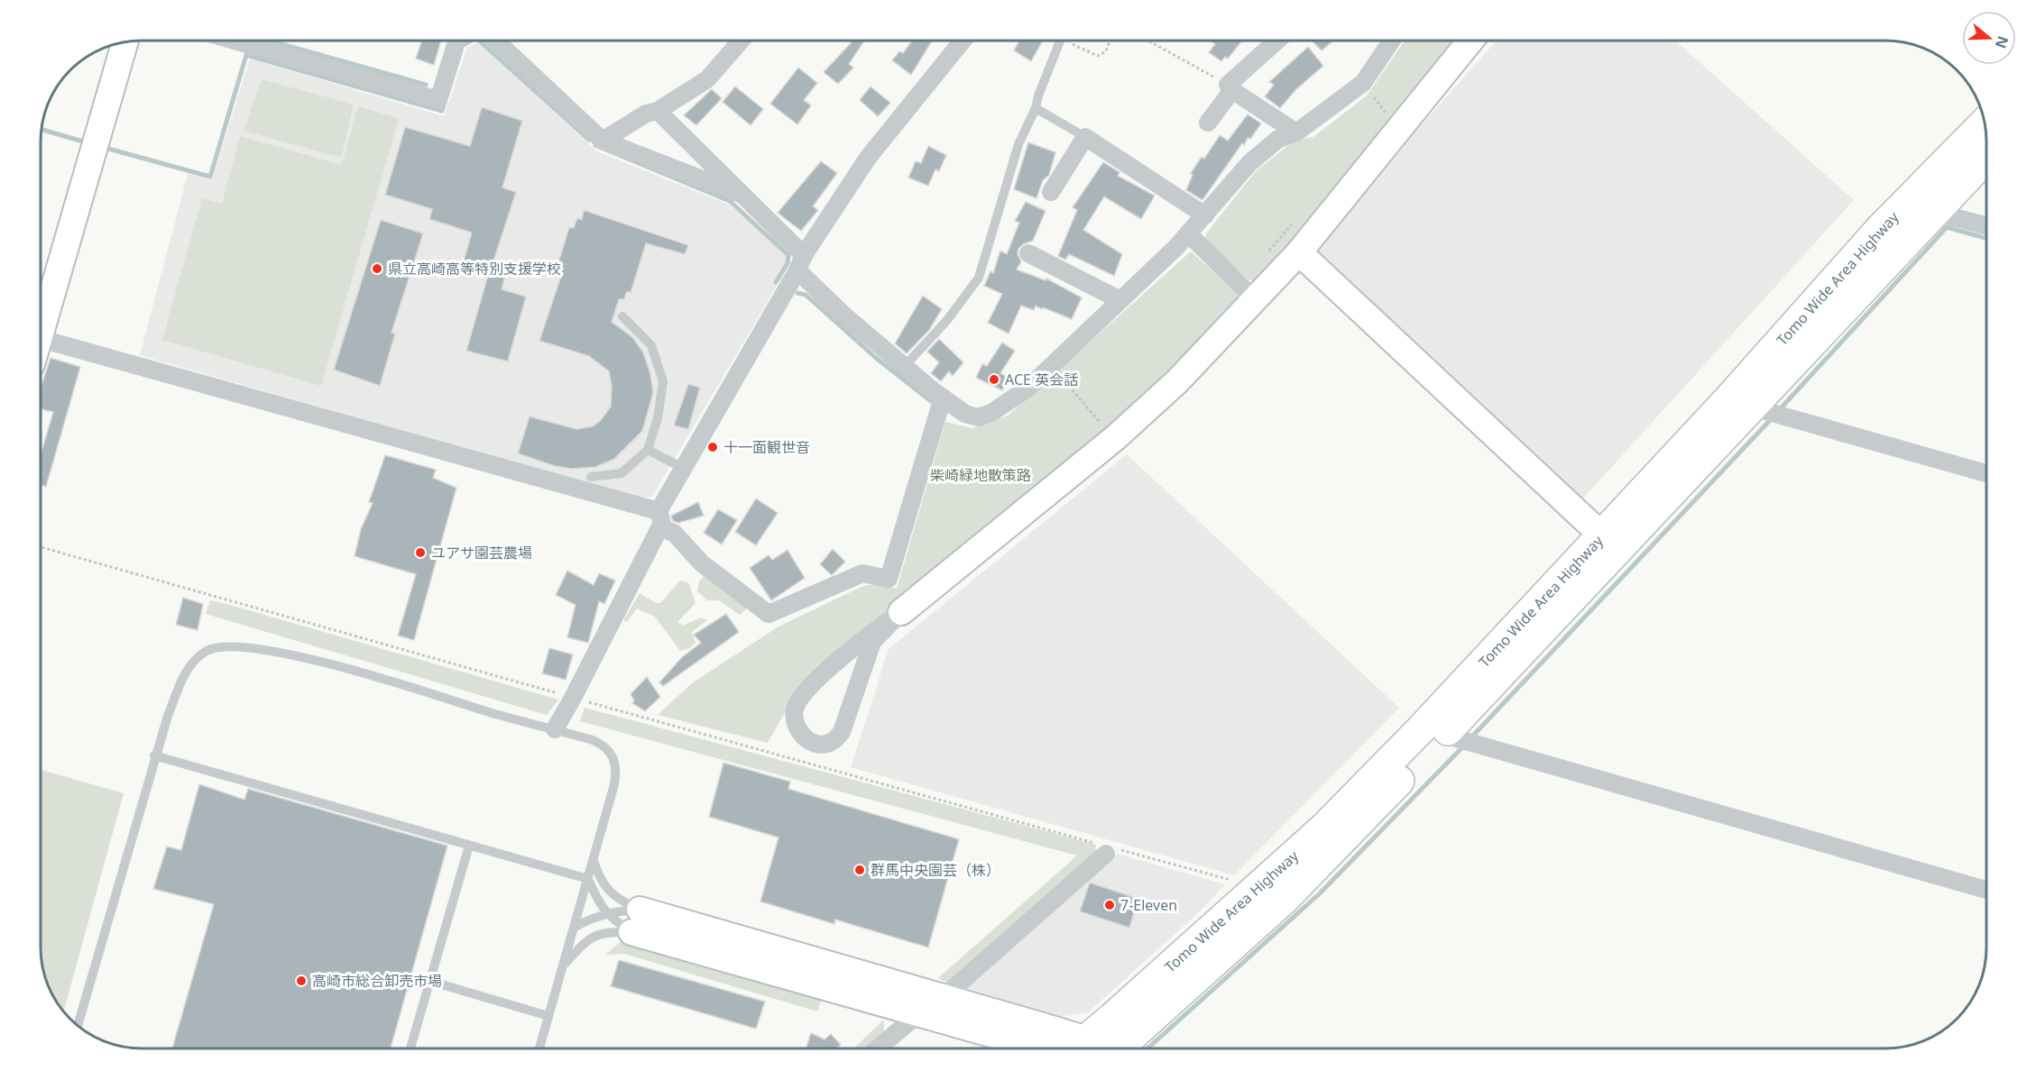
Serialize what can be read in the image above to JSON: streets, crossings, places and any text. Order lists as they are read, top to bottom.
{
  "streets": {
    "highway": ["Tomo Wide Area Highway"]
  },
  "parks": ["柴崎緑地散策路"],
  "places": [
    "県立高崎高等特別支援学校",
    "ACE 英会話",
    "十一面観世音",
    "ユアサ園芸農場",
    "群馬中央園芸（株）",
    "7-Eleven",
    "高崎市総合卸売市場"
  ],
  "north": "right"
}
